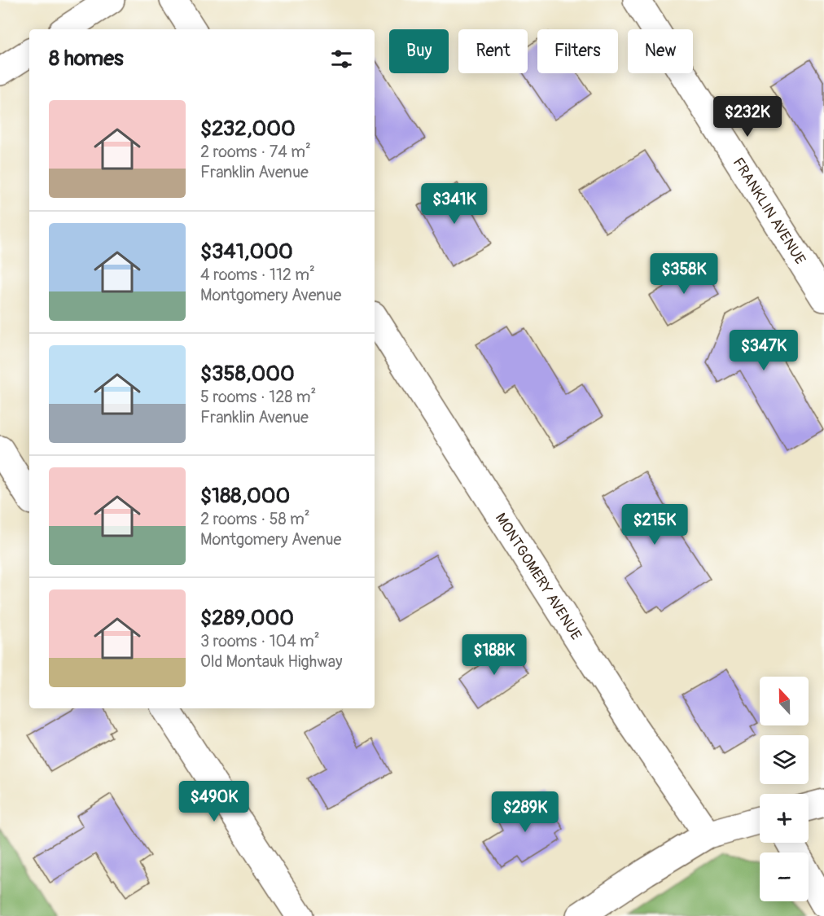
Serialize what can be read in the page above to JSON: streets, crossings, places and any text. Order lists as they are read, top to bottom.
{
  "streets": {
    "street": ["FRANKLIN AVENUE", "MONTGOMERY AVENUE"]
  },
  "north": "top",
  "page": {
    "chip": [
      "Buy",
      "Rent",
      "Filters",
      "New"
    ],
    "heading": "8 homes",
    "list": [
      {
        "name": "$232,000",
        "note": "2 rooms · 74 m² · Franklin Avenue"
      },
      {
        "name": "$341,000",
        "note": "4 rooms · 112 m² · Montgomery Avenue"
      },
      {
        "name": "$358,000",
        "note": "5 rooms · 128 m² · Franklin Avenue"
      },
      {
        "name": "$188,000",
        "note": "2 rooms · 58 m² · Montgomery Avenue"
      },
      {
        "name": "$289,000",
        "note": "3 rooms · 104 m² · Old Montauk Highway"
      }
    ],
    "price": [
      "$232K",
      "$341K",
      "$358K",
      "$347K",
      "$215K",
      "$188K",
      "$490K",
      "$289K"
    ],
    "map_buttons": ["+", "−"]
  }
}
